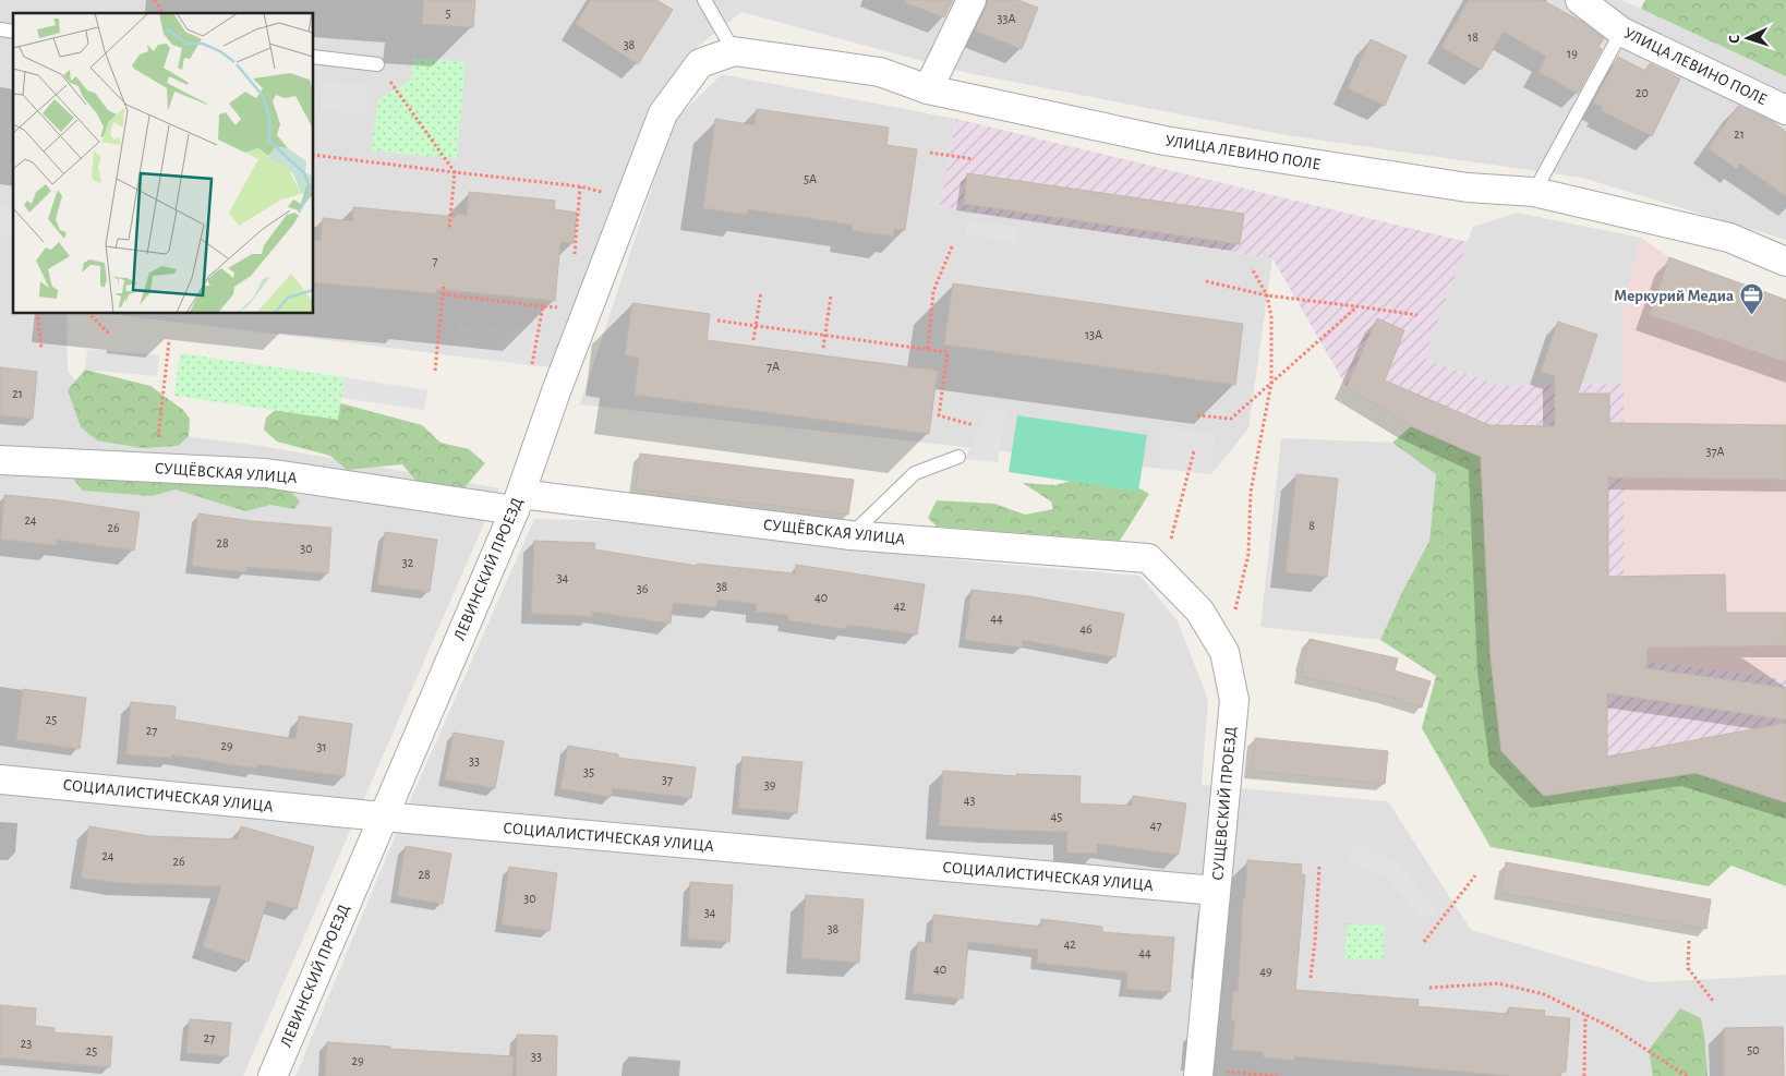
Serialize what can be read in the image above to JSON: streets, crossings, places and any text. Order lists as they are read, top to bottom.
{
  "streets": {
    "street": [
      "УЛИЦА ЛЕВИНО ПОЛЕ",
      "СУЩЁВСКАЯ УЛИЦА",
      "ЛЕВИНСКИЙ ПРОЕЗД",
      "СОЦИАЛИСТИЧЕСКАЯ УЛИЦА",
      "СУЩЕВСКИЙ ПРОЕЗД"
    ]
  },
  "crossings": [
    ["УЛИЦА ЛЕВИНО ПОЛЕ", "ЛЕВИНСКИЙ ПРОЕЗД"],
    ["СУЩЁВСКАЯ УЛИЦА", "ЛЕВИНСКИЙ ПРОЕЗД"],
    ["СУЩЁВСКАЯ УЛИЦА", "СУЩЕВСКИЙ ПРОЕЗД"],
    ["ЛЕВИНСКИЙ ПРОЕЗД", "СОЦИАЛИСТИЧЕСКАЯ УЛИЦА"],
    ["СОЦИАЛИСТИЧЕСКАЯ УЛИЦА", "СУЩЕВСКИЙ ПРОЕЗД"]
  ],
  "places": {
    "office": ["Меркурий Медиа"]
  },
  "house_numbers": [
    "5",
    "33А",
    "18",
    "38",
    "19",
    "20",
    "21",
    "5А",
    "7",
    "13А",
    "7А",
    "21",
    "37А",
    "24",
    "8",
    "26",
    "28",
    "30",
    "32",
    "34",
    "38",
    "36",
    "40",
    "42",
    "44",
    "46",
    "25",
    "27",
    "29",
    "31",
    "33",
    "35",
    "37",
    "39",
    "43",
    "45",
    "47",
    "24",
    "26",
    "28",
    "30",
    "34",
    "38",
    "42",
    "44",
    "40",
    "49",
    "27",
    "23",
    "50",
    "25",
    "33",
    "29"
  ],
  "north": "left"
}
